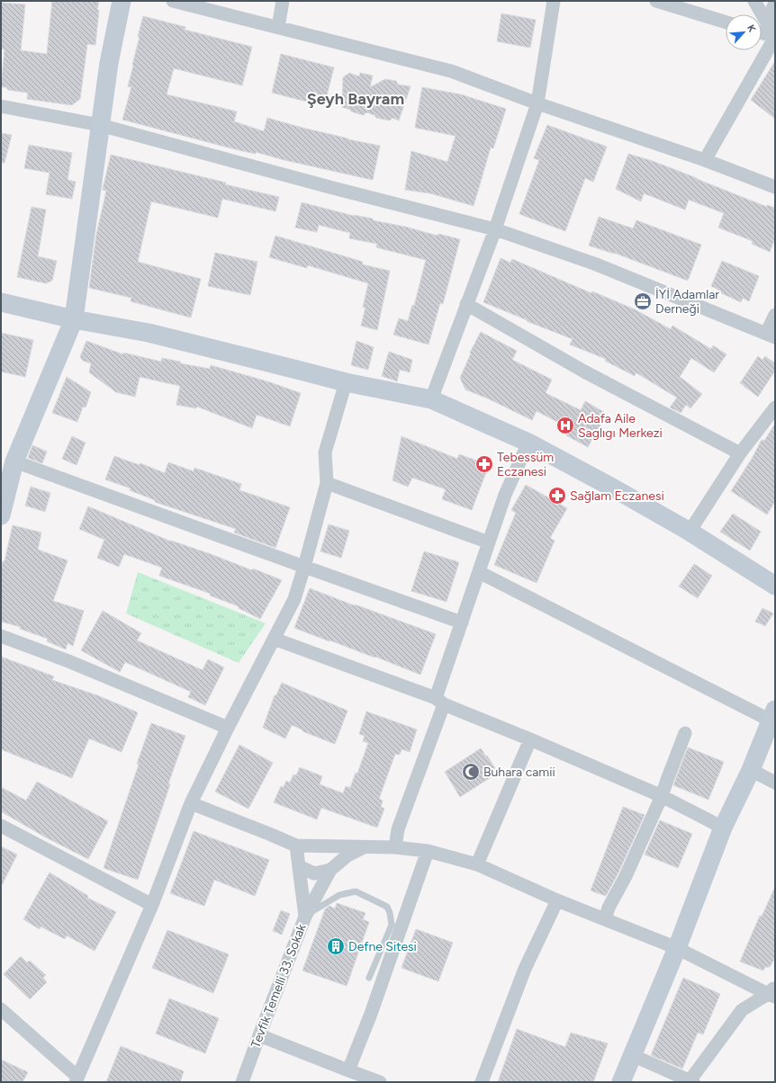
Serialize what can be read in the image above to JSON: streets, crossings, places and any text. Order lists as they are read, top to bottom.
{
  "streets": {
    "street": ["Tevfik Temelli 33. Sokak"]
  },
  "districts": ["Şeyh Bayram"],
  "places": {
    "office": ["İYİ Adamlar Derneği"],
    "hospital": ["Adafa Aile Saglıgı Merkezi"],
    "pharmacy": ["Tebessüm Eczanesi", "Sağlam Eczanesi"],
    "mosque": ["Buhara camii"],
    "building": ["Defne Sitesi"]
  },
  "north": "top right"
}
